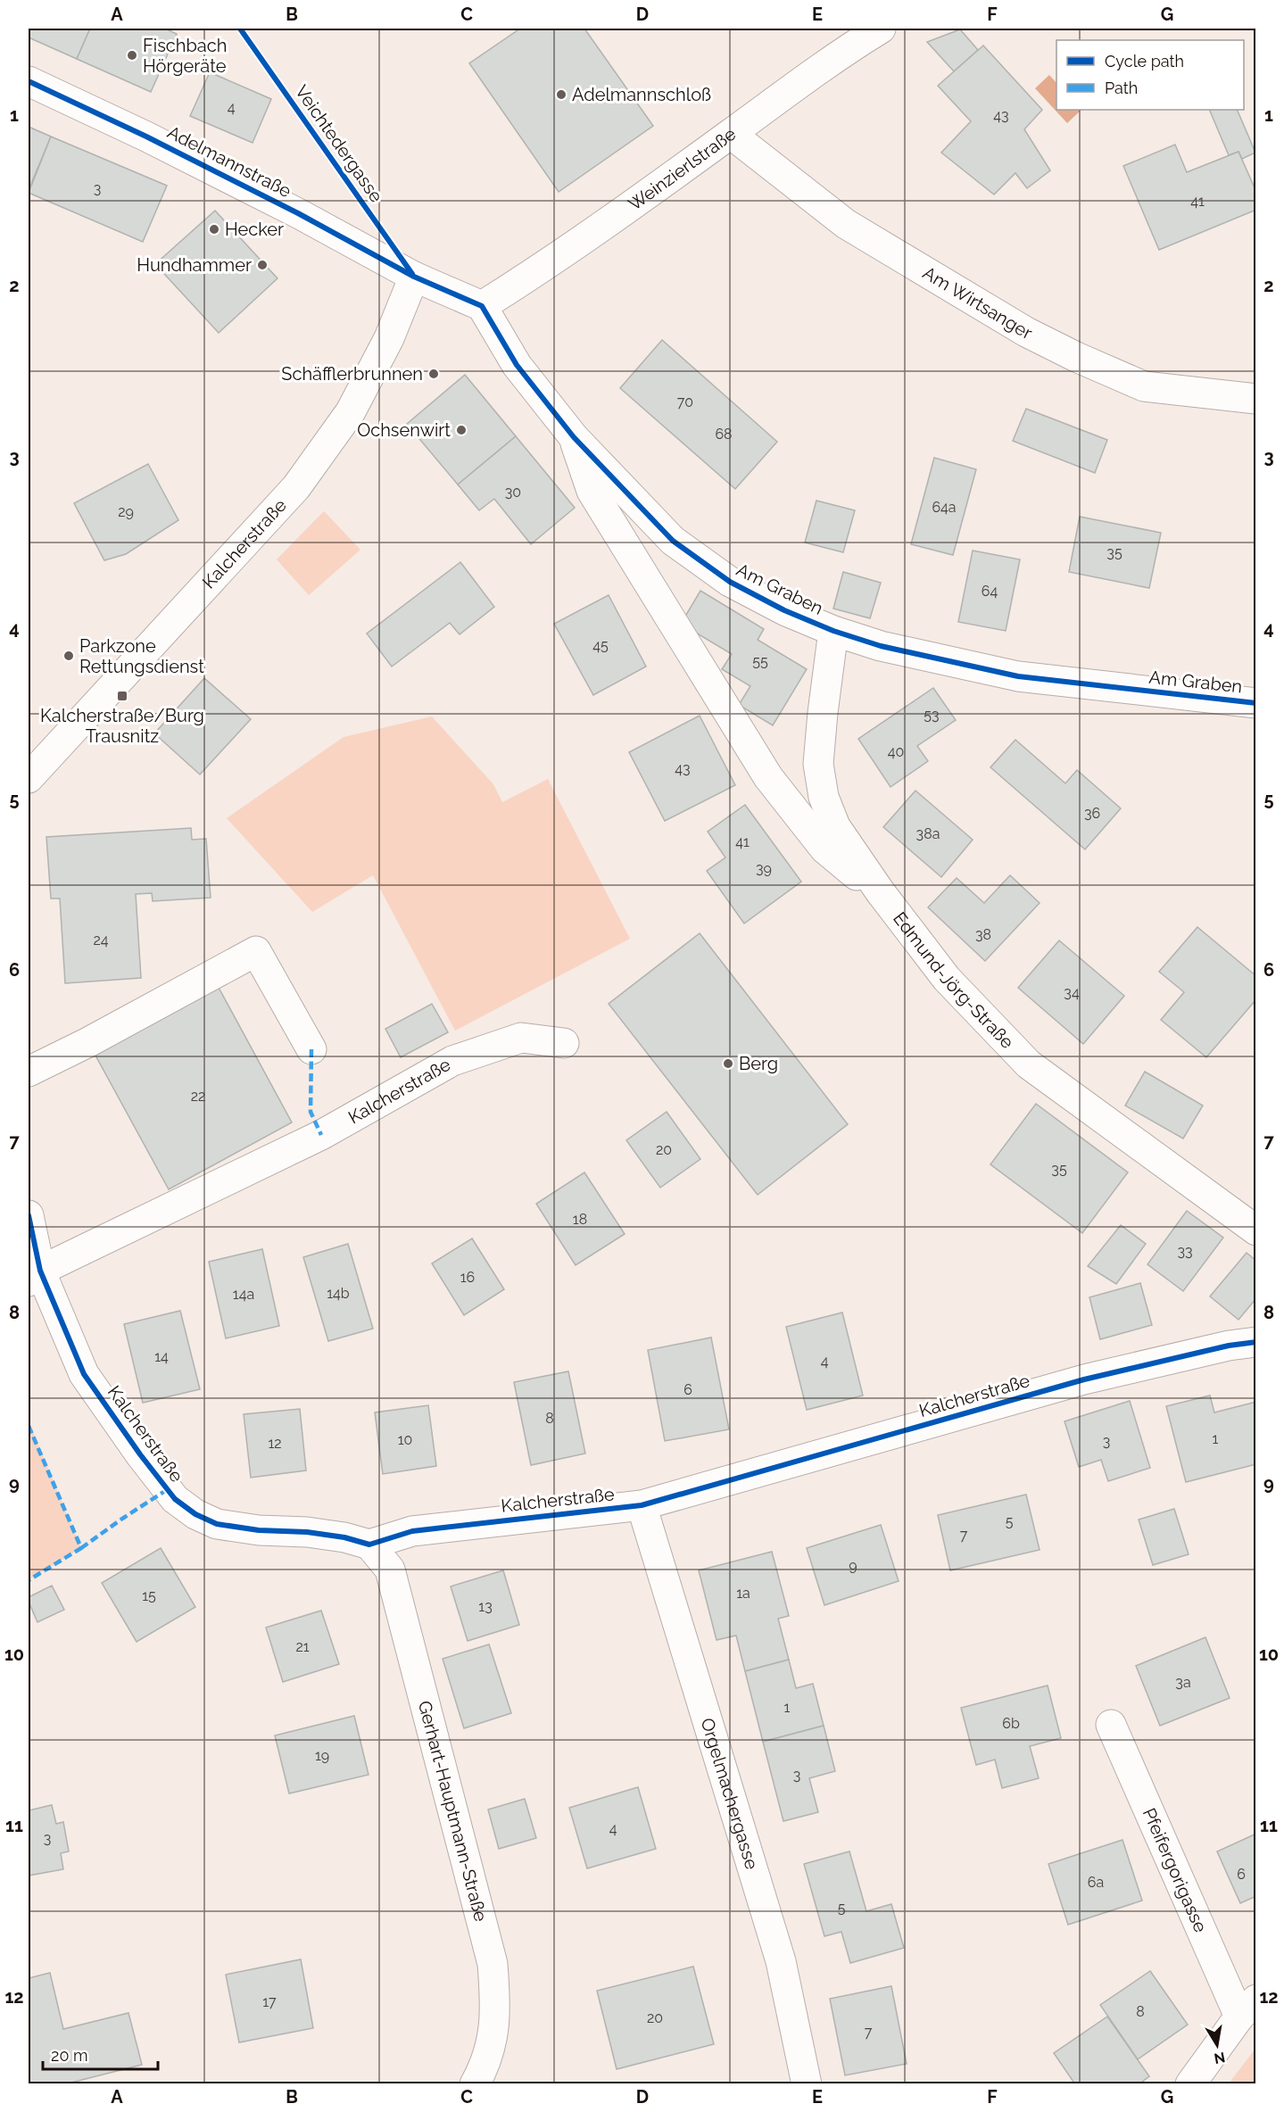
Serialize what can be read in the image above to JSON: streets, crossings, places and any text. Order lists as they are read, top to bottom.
{
  "streets": {
    "street": [
      "Adelmannstraße",
      "Weinzierlstraße",
      "Am Wirtsanger",
      "Kalcherstraße",
      "Am Graben",
      "Edmund-Jörg-Straße",
      "Orgelmachergasse",
      "Gerhart-Hauptmann-Straße",
      "Pfeifergorigasse"
    ],
    "cycle path": ["Veichtedergasse"]
  },
  "crossings": [
    ["Adelmannstraße", "Kalcherstraße"],
    ["Weinzierlstraße", "Am Wirtsanger"],
    ["Weinzierlstraße", "Am Graben"],
    ["Kalcherstraße", "Orgelmachergasse"],
    ["Kalcherstraße", "Gerhart-Hauptmann-Straße"],
    ["Am Graben", "Edmund-Jörg-Straße"]
  ],
  "places": {
    "other": [
      "Fischbach Hörgeräte",
      "Adelmannschloß",
      "Hecker",
      "Hundhammer",
      "Schäfflerbrunnen",
      "Ochsenwirt",
      "Parkzone Rettungsdienst",
      "Berg"
    ],
    "transit": ["Kalcherstraße/Burg Trausnitz"]
  },
  "house_numbers": [
    "4",
    "43",
    "3",
    "41",
    "70",
    "68",
    "30",
    "64a",
    "29",
    "35",
    "64",
    "45",
    "55",
    "53",
    "40",
    "43",
    "36",
    "38a",
    "41",
    "39",
    "38",
    "24",
    "34",
    "22",
    "20",
    "35",
    "18",
    "33",
    "16",
    "14b",
    "14a",
    "14",
    "4",
    "6",
    "8",
    "1",
    "10",
    "3",
    "12",
    "5",
    "7",
    "9",
    "1a",
    "15",
    "13",
    "21",
    "3a",
    "1",
    "6b",
    "19",
    "3",
    "4",
    "3",
    "6",
    "6a",
    "5",
    "17",
    "8",
    "20",
    "7"
  ],
  "legend": ["Cycle path", "Path"],
  "scale_bar": "20 m",
  "north": "bottom",
  "grid": {
    "columns": [
      "A",
      "B",
      "C",
      "D",
      "E",
      "F",
      "G"
    ],
    "rows": [
      "1",
      "2",
      "3",
      "4",
      "5",
      "6",
      "7",
      "8",
      "9",
      "10",
      "11",
      "12"
    ]
  }
}
